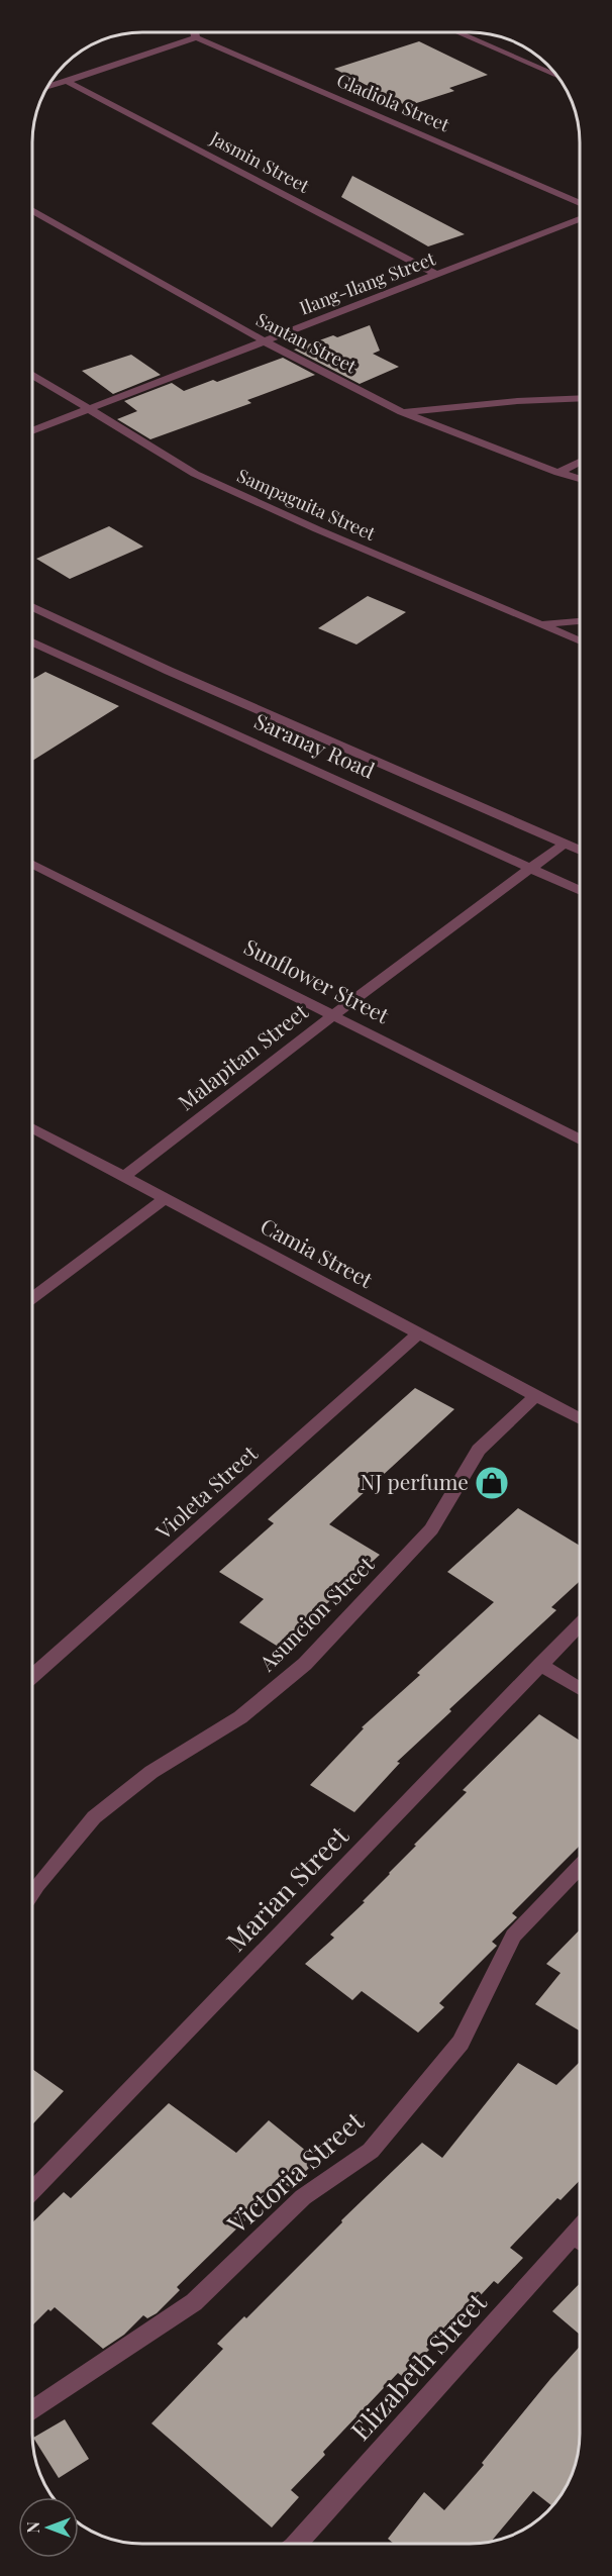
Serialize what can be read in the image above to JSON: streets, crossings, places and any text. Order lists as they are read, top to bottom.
{
  "streets": {
    "street": [
      "Gladiola Street",
      "Jasmin Street",
      "Ilang-Ilang Street",
      "Santan Street",
      "Sampaguita Street",
      "Saranay Road",
      "Sunflower Street",
      "Malapitan Street",
      "Camia Street",
      "Violeta Street",
      "Asuncion Street",
      "Marian Street",
      "Victoria Street",
      "Elizabeth Street"
    ]
  },
  "crossings": [
    ["Jasmin Street", "Ilang-Ilang Street"],
    ["Ilang-Ilang Street", "Santan Street"],
    ["Ilang-Ilang Street", "Sampaguita Street"],
    ["Saranay Road", "Malapitan Street"],
    ["Sunflower Street", "Malapitan Street"],
    ["Malapitan Street", "Camia Street"],
    ["Camia Street", "Violeta Street"],
    ["Camia Street", "Asuncion Street"]
  ],
  "places": {
    "shop": ["NJ perfume"]
  },
  "north": "left"
}
